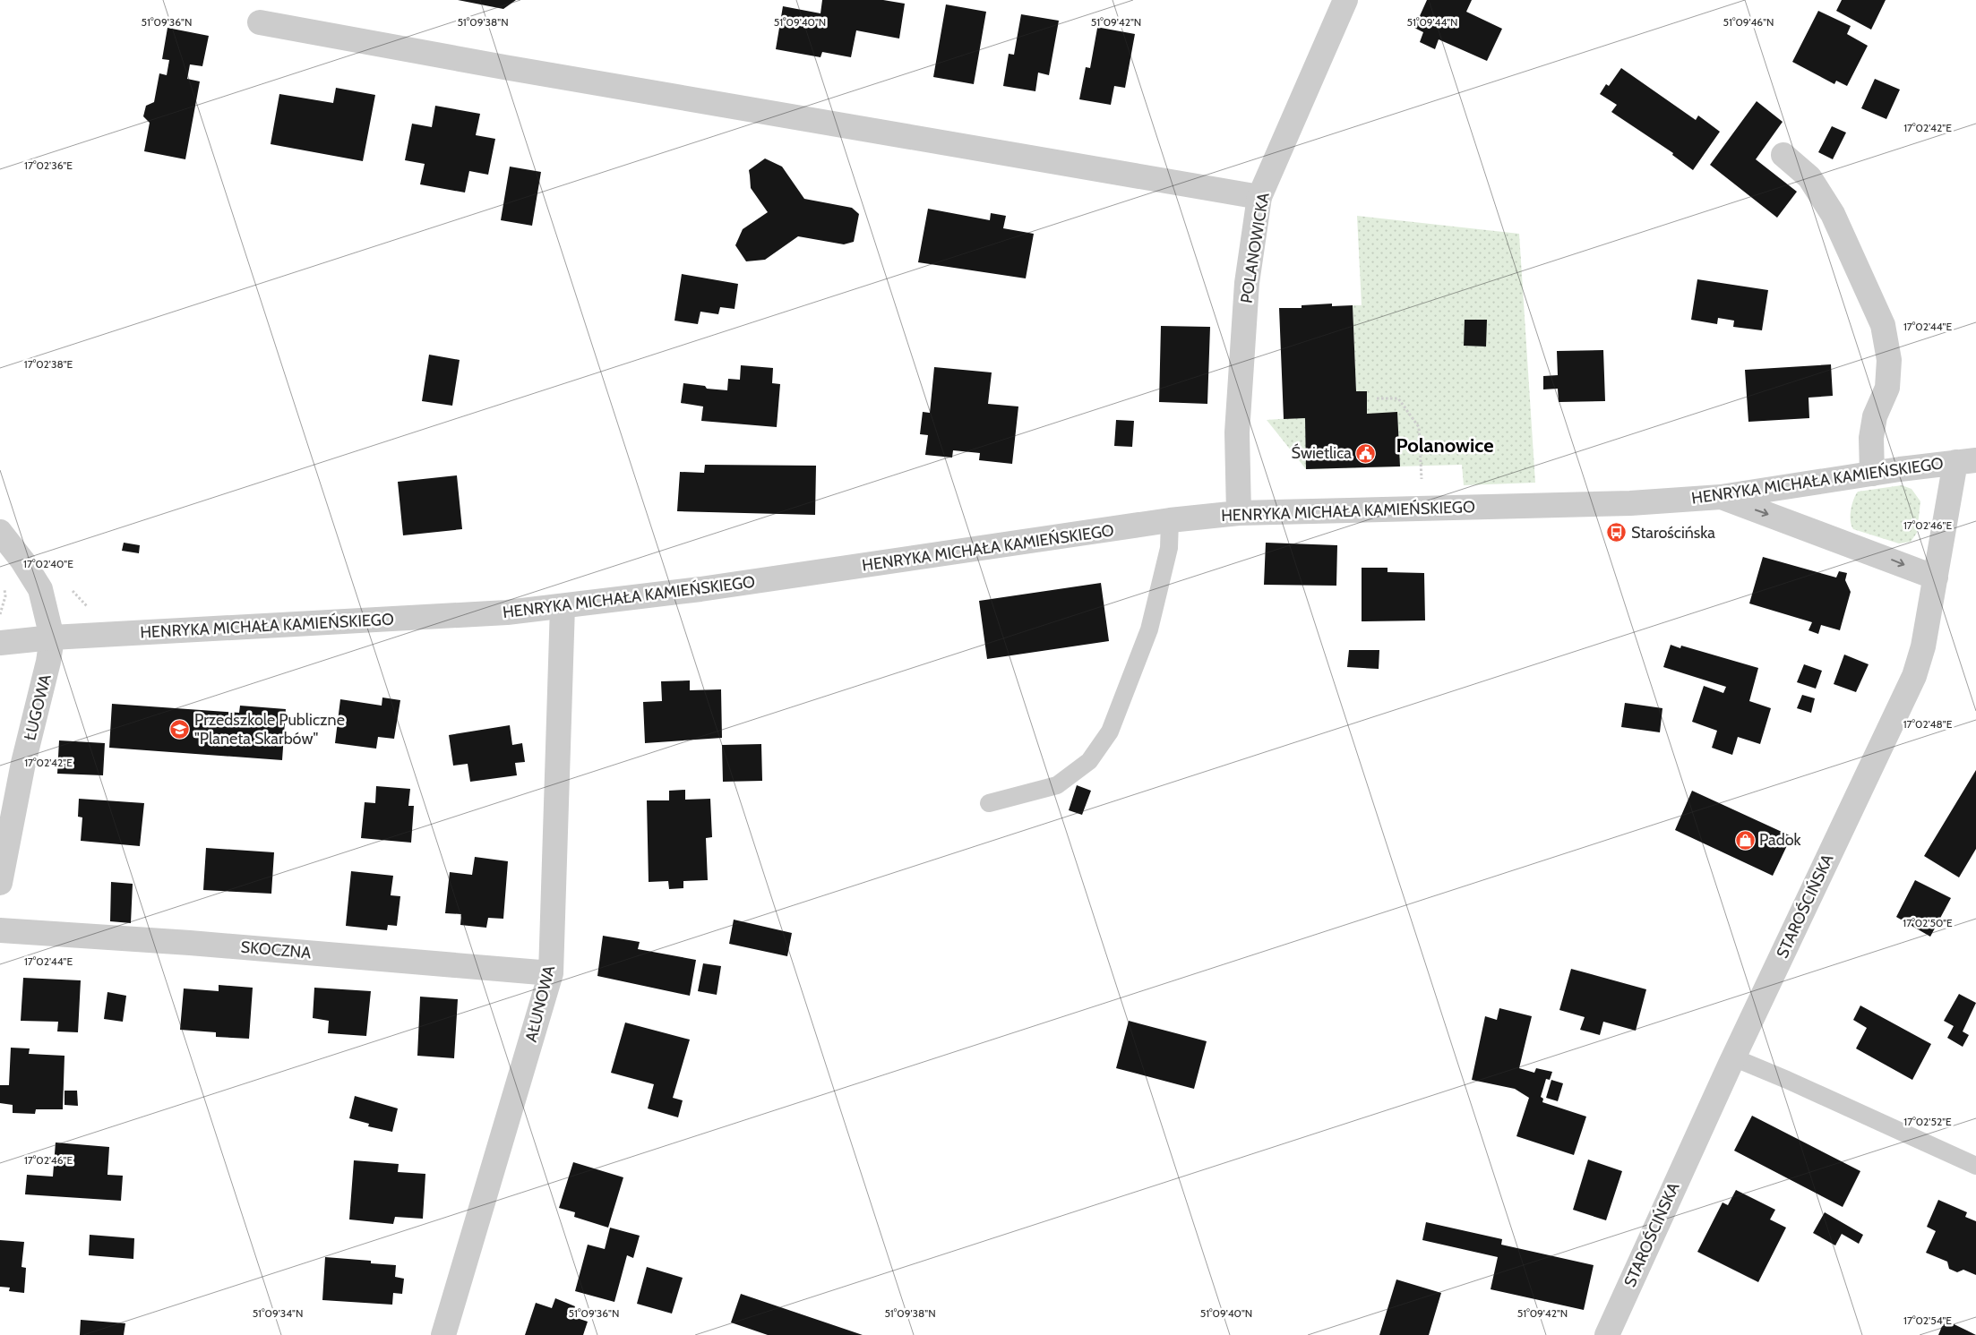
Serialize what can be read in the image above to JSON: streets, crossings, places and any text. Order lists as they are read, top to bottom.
{
  "streets": {
    "street": [
      "POLANOWICKA",
      "HENRYKA MICHAŁA KAMIEŃSKIEGO",
      "ŁUGOWA",
      "STAROŚCIŃSKA",
      "SKOCZNA",
      "AŁUNOWA"
    ]
  },
  "crossings": [
    ["POLANOWICKA", "HENRYKA MICHAŁA KAMIEŃSKIEGO"],
    ["HENRYKA MICHAŁA KAMIEŃSKIEGO", "ŁUGOWA"],
    ["HENRYKA MICHAŁA KAMIEŃSKIEGO", "STAROŚCIŃSKA"],
    ["HENRYKA MICHAŁA KAMIEŃSKIEGO", "AŁUNOWA"],
    ["SKOCZNA", "AŁUNOWA"]
  ],
  "districts": ["Polanowice"],
  "places": {
    "public building": ["Świetlica"],
    "bus stop": ["Starościńska"],
    "school or university": ["Przedszkole Publiczne \"Planeta Skarbów\""],
    "shop": ["Padok"]
  },
  "coordinates": [
    "51°09'36\"N",
    "51°09'38\"N",
    "51°09'40\"N",
    "51°09'42\"N",
    "51°09'44\"N",
    "51°09'46\"N",
    "17°02'42\"E",
    "17°02'36\"E",
    "17°02'44\"E",
    "17°02'38\"E",
    "17°02'46\"E",
    "17°02'40\"E",
    "17°02'48\"E",
    "17°02'50\"E",
    "17°02'52\"E",
    "51°09'34\"N",
    "17°02'54\"E"
  ]
}
